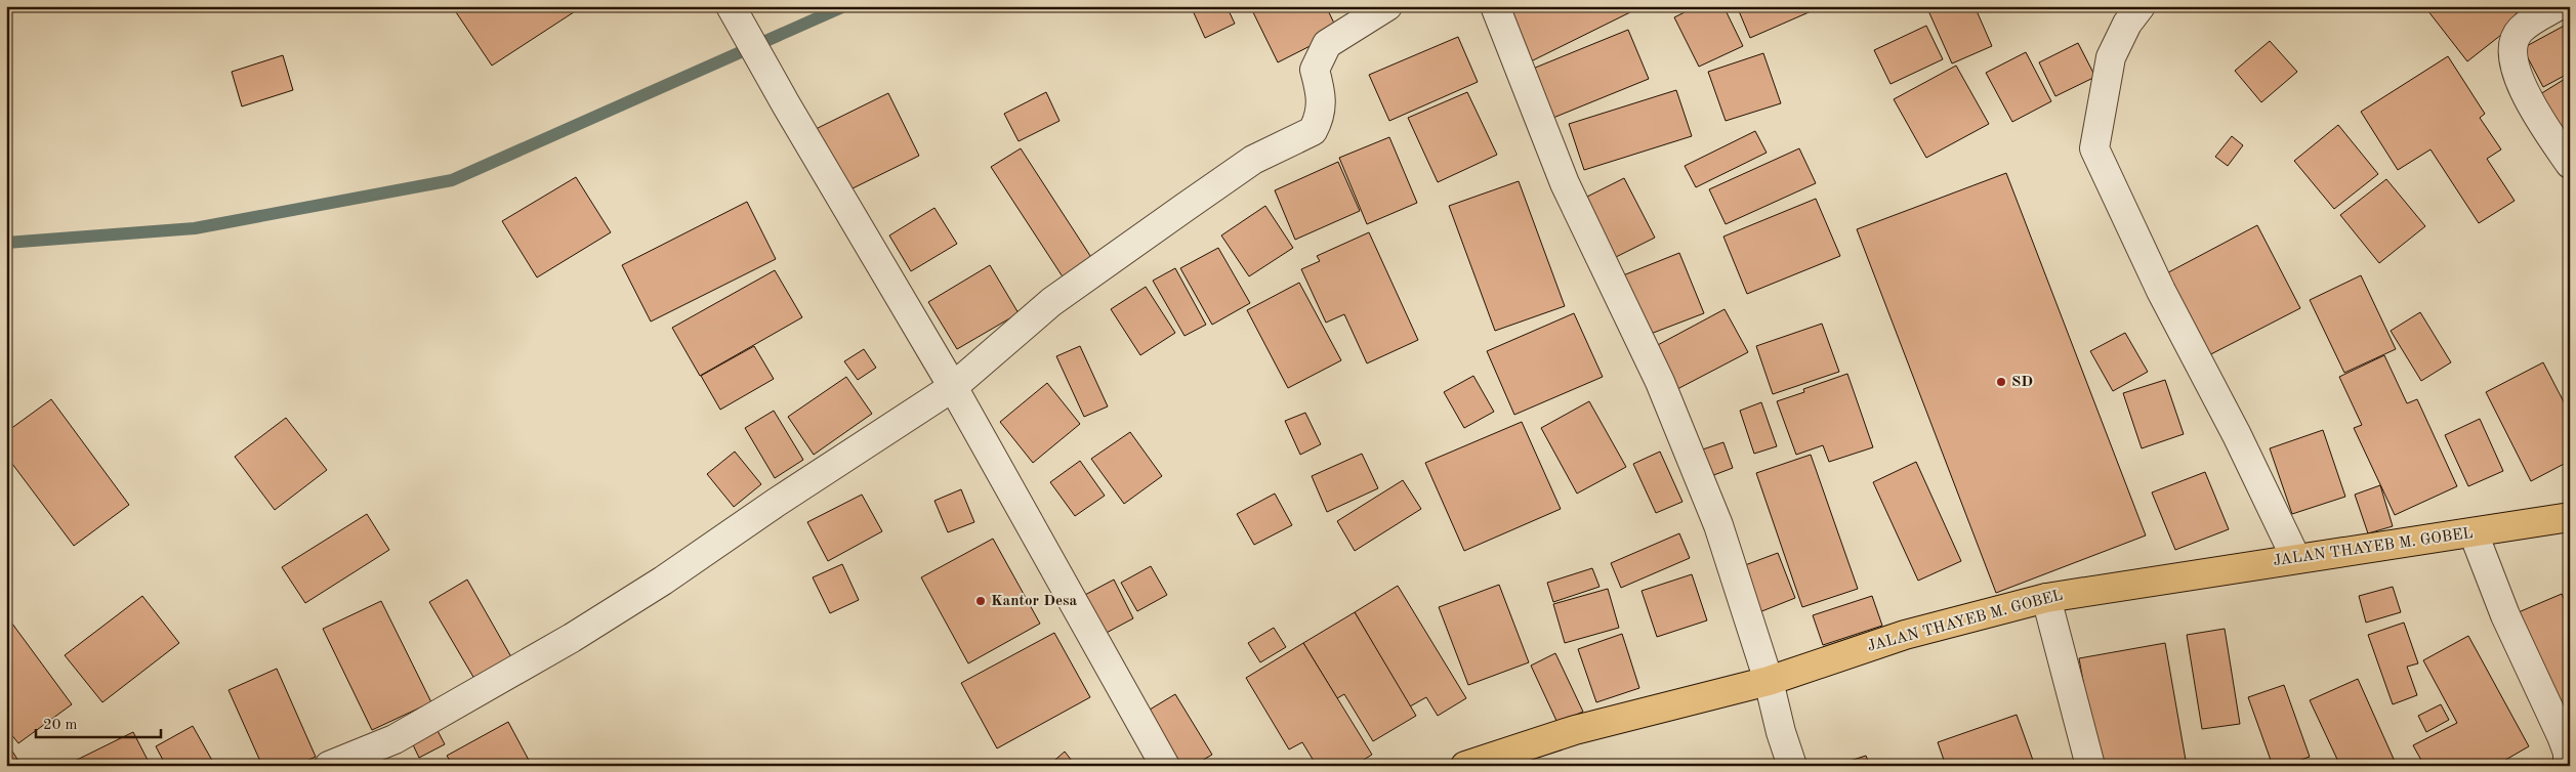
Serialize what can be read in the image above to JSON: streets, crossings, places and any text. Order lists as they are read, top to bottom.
{
  "streets": {
    "main road": ["JALAN THAYEB M. GOBEL"]
  },
  "places": ["SD", "Kantor Desa"],
  "scale_bar": "20 m"
}
